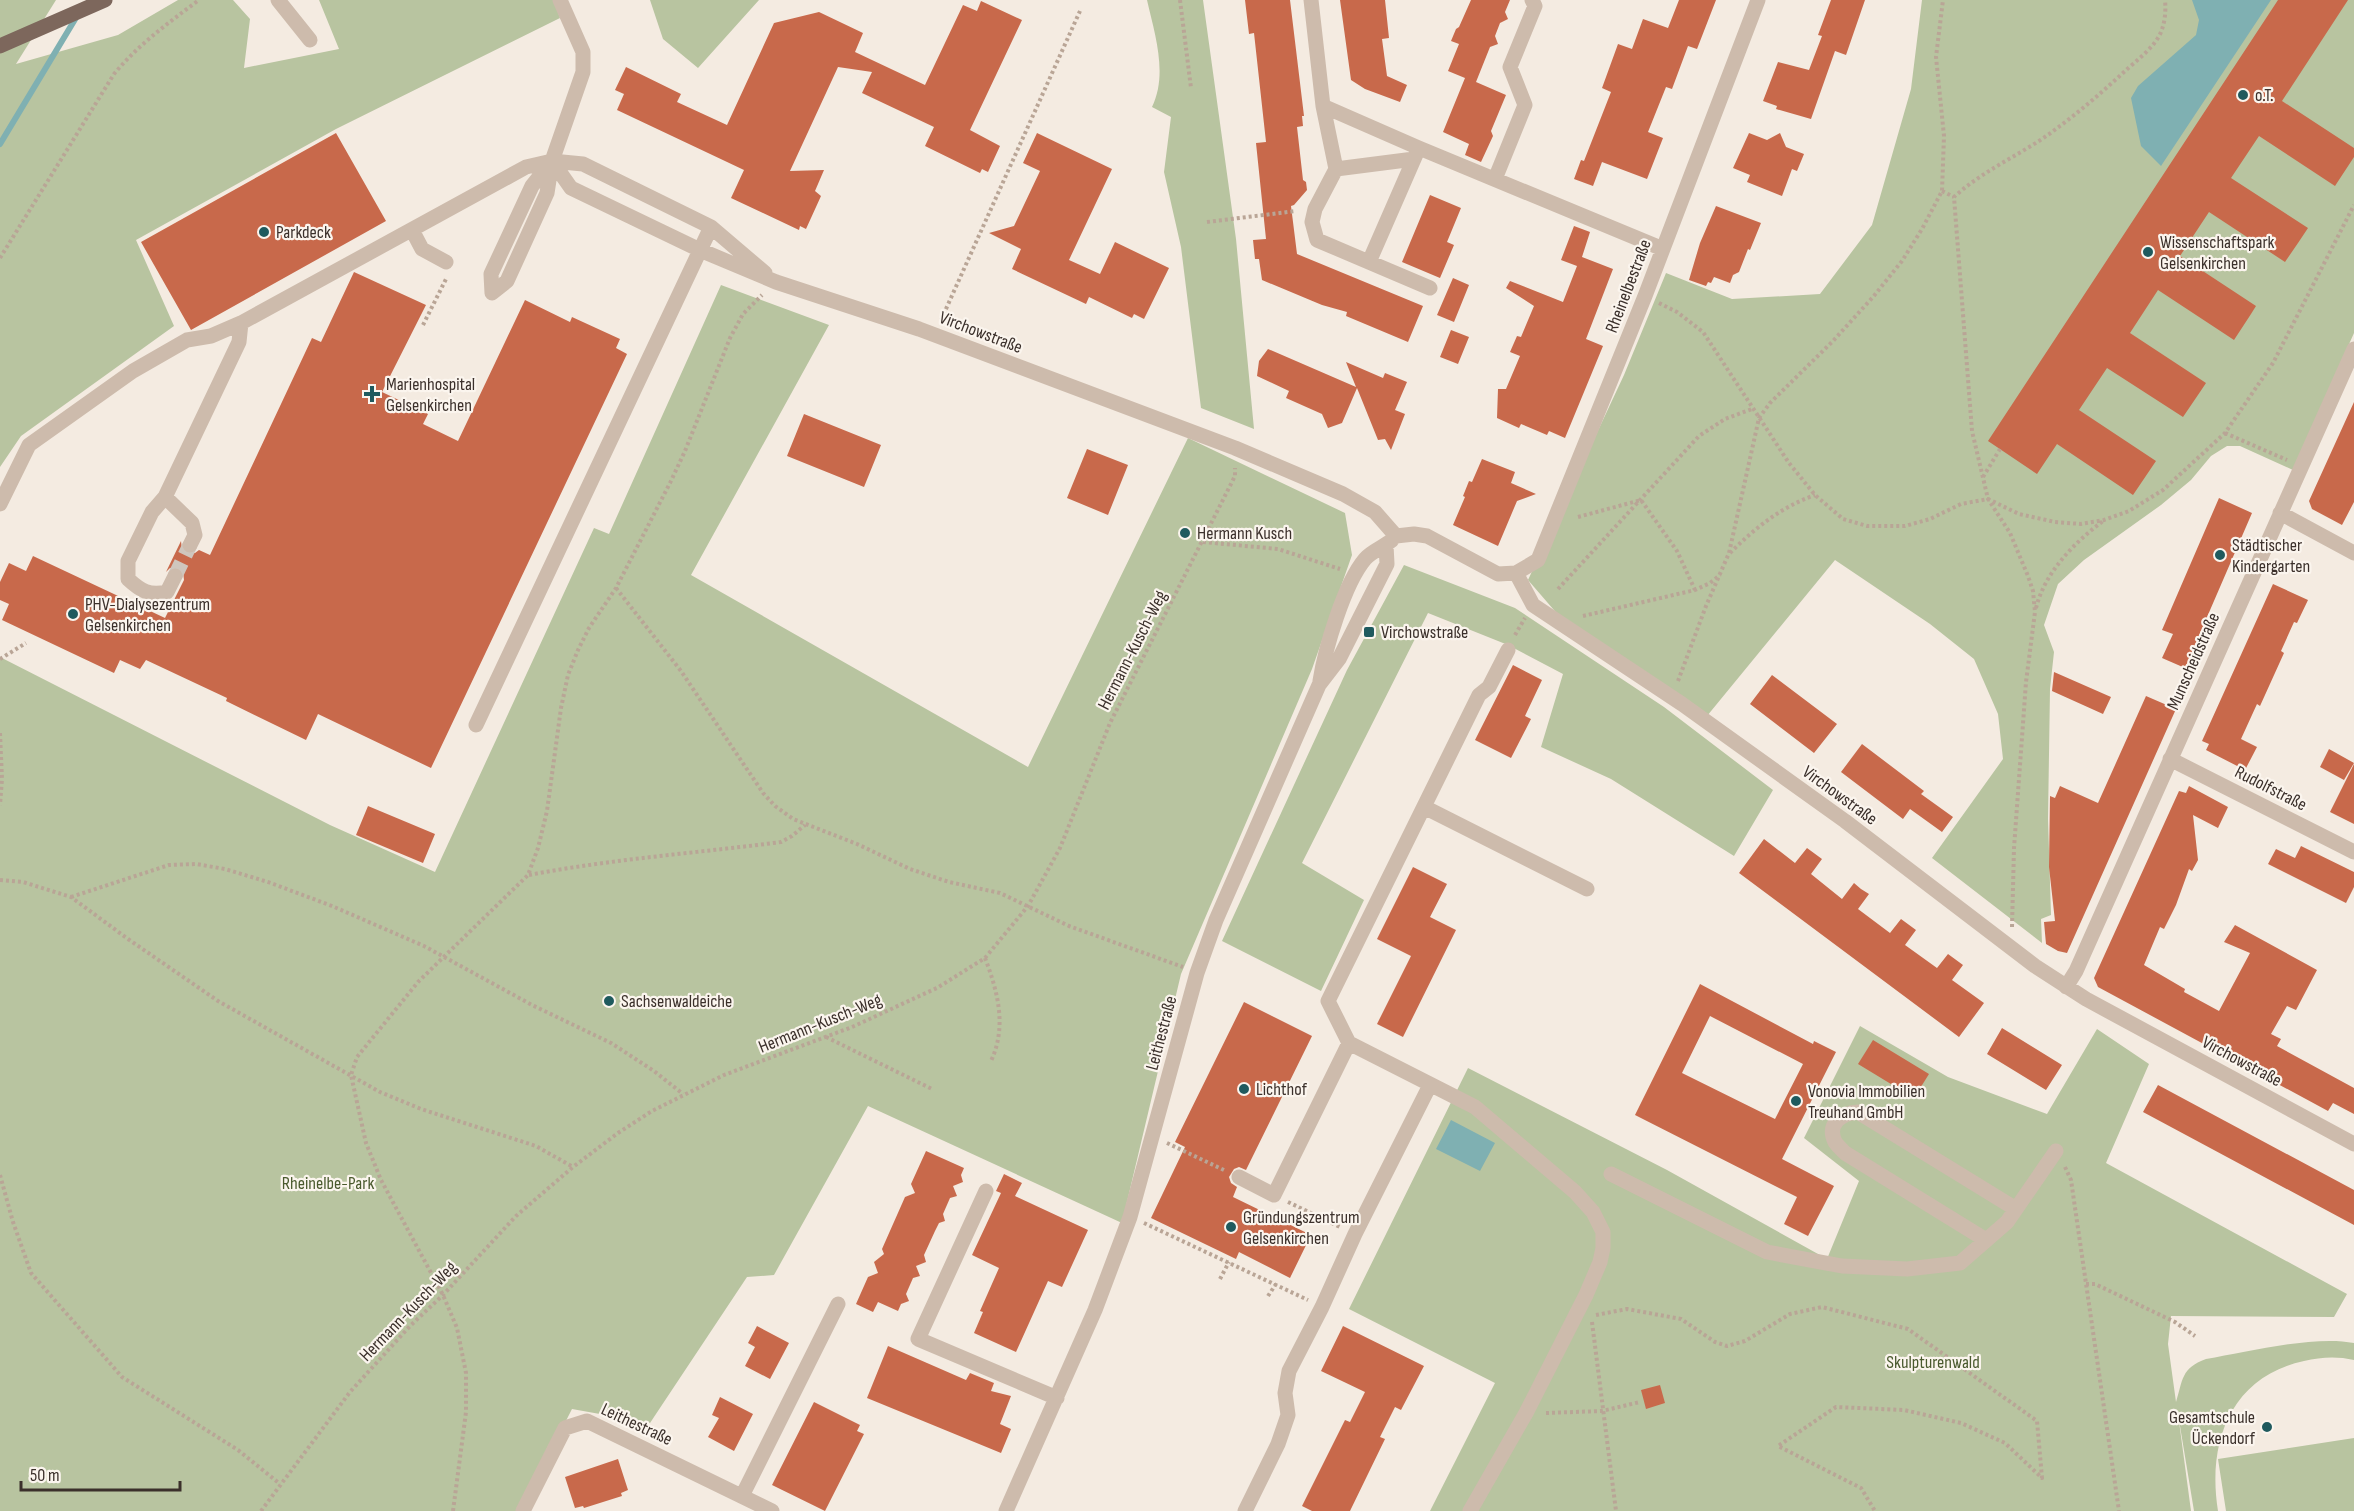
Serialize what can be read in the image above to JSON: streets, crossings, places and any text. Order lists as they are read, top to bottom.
{
  "streets": {
    "street": [
      "Rheinelbestraße",
      "Virchowstraße",
      "Munscheidstraße",
      "Rudolfstraße",
      "Leithestraße"
    ],
    "path": ["Hermann-Kusch-Weg"]
  },
  "crossings": [
    ["Rheinelbestraße", "Virchowstraße"],
    ["Virchowstraße", "Hermann-Kusch-Weg"],
    ["Virchowstraße", "Munscheidstraße"],
    ["Virchowstraße", "Leithestraße"],
    ["Munscheidstraße", "Rudolfstraße"]
  ],
  "parks": ["Rheinelbe-Park", "Skulpturenwald"],
  "places": {
    "other": [
      "o.T.",
      "Parkdeck",
      "Wissenschaftspark Gelsenkirchen",
      "Hermann Kusch",
      "Städtischer Kindergarten",
      "PHV-Dialysezentrum Gelsenkirchen",
      "Sachsenwaldeiche",
      "Lichthof",
      "Vonovia Immobilien Treuhand GmbH",
      "Gründungszentrum Gelsenkirchen",
      "Gesamtschule Ückendorf"
    ],
    "health": ["Marienhospital Gelsenkirchen"],
    "transit": ["Virchowstraße"]
  },
  "scale_bar": "50 m"
}
